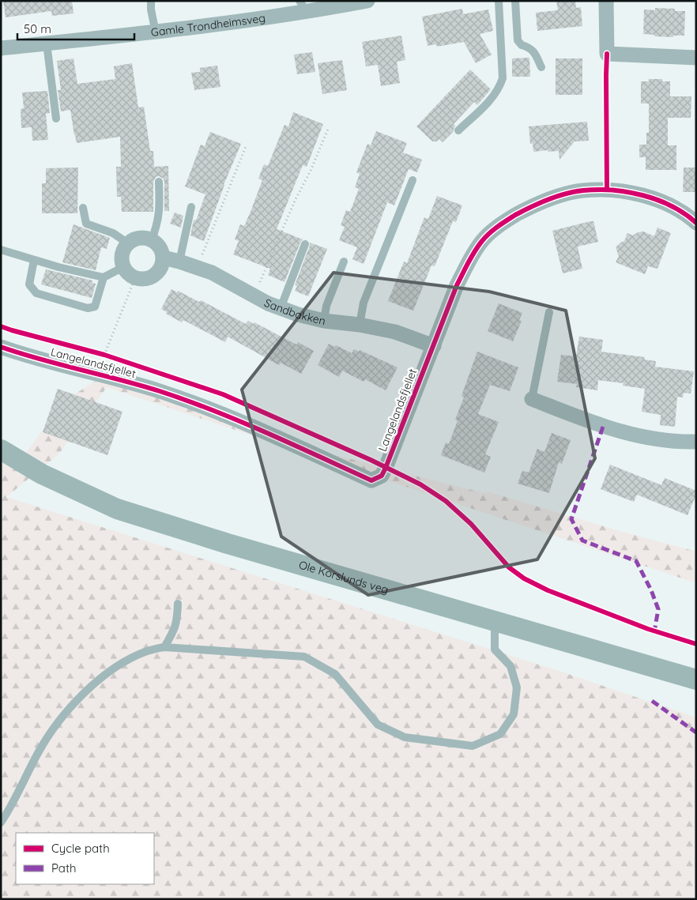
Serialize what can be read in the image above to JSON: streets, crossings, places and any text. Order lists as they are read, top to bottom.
{
  "streets": {
    "street": [
      "Gamle Trondheimsveg",
      "Sandbakken",
      "Langelandsfjellet",
      "Ole Korslunds veg"
    ]
  },
  "crossings": [
    ["Sandbakken", "Langelandsfjellet"]
  ],
  "legend": ["Cycle path", "Path"],
  "scale_bar": "50 m"
}
